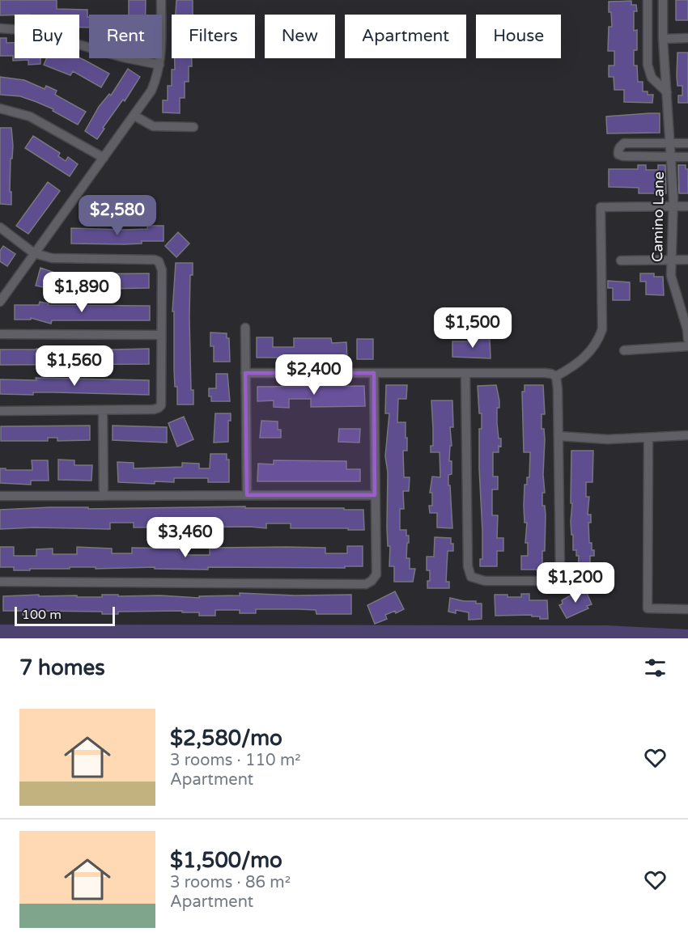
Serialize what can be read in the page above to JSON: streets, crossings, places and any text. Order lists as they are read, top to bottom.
{
  "streets": {
    "street": ["Camino Lane"]
  },
  "scale_bar": "100 m",
  "page": {
    "chip": [
      "Buy",
      "Rent",
      "Filters",
      "New",
      "Apartment",
      "House"
    ],
    "price": [
      "$2,580",
      "$1,890",
      "$1,500",
      "$1,560",
      "$2,400",
      "$3,460",
      "$1,200"
    ],
    "scale": "100 m",
    "heading": "7 homes",
    "list": [
      {
        "name": "$2,580/mo",
        "note": "3 rooms · 110 m² · Apartment"
      },
      {
        "name": "$1,500/mo",
        "note": "3 rooms · 86 m² · Apartment"
      }
    ]
  }
}
